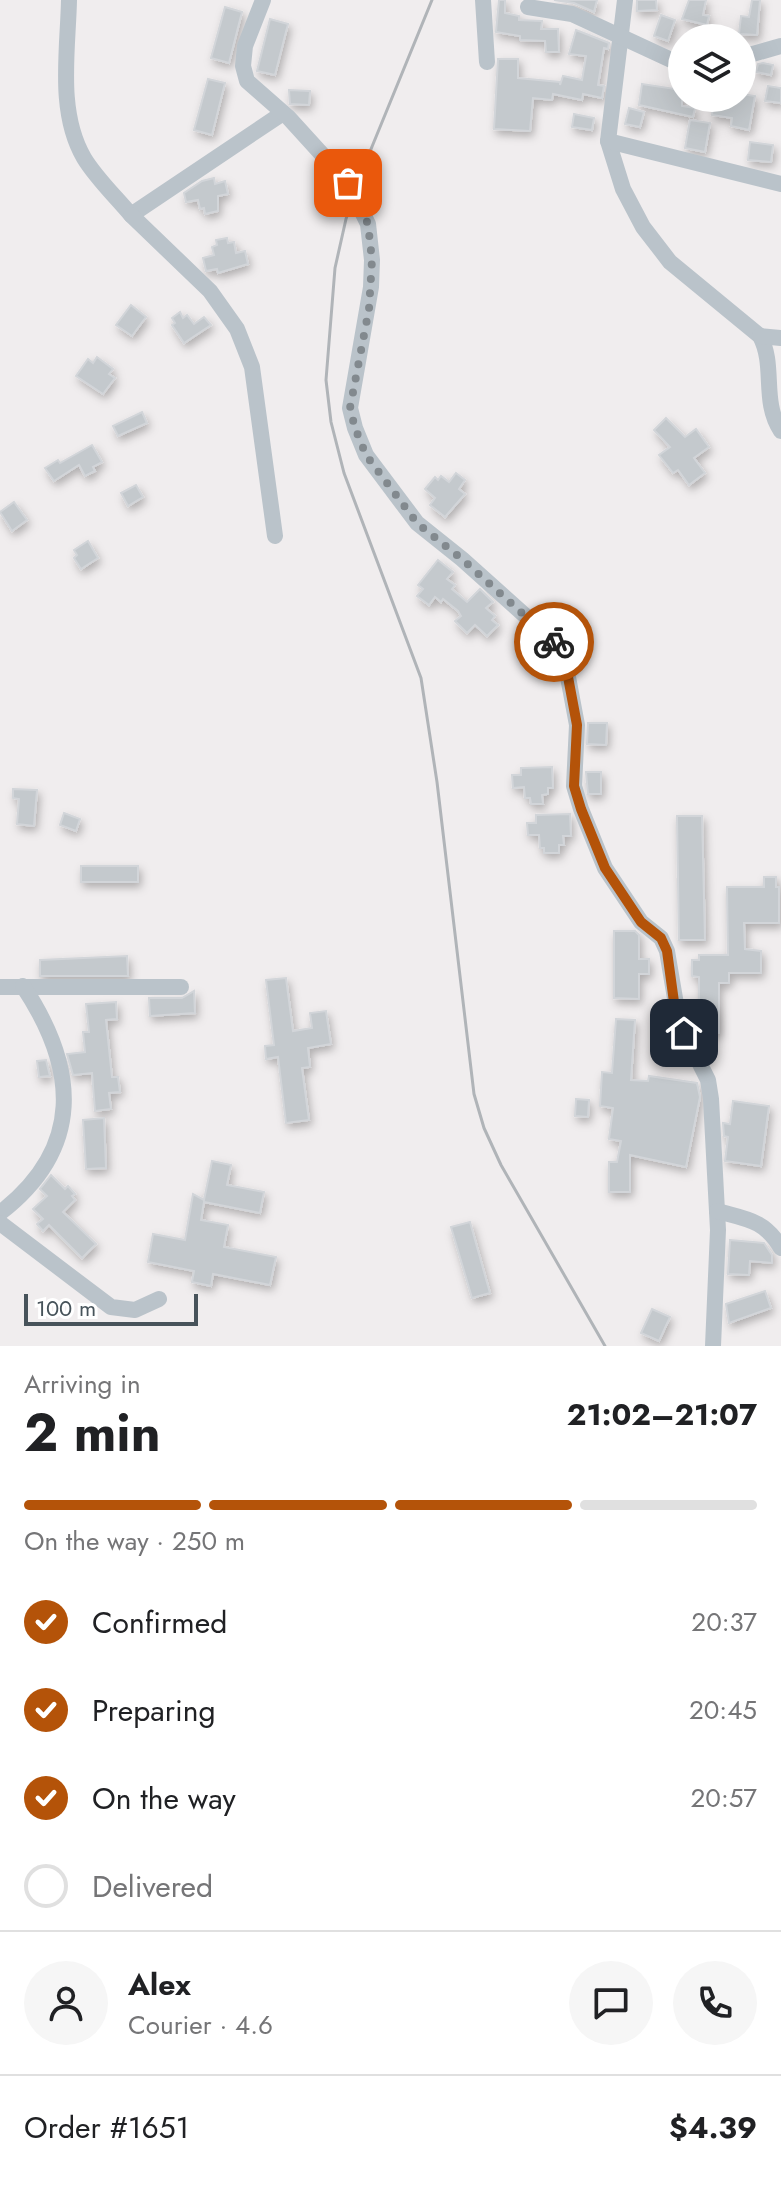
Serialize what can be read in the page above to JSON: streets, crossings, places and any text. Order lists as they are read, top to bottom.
{
  "scale_bar": "100 m",
  "page": {
    "scale": "100 m",
    "heading": ["2 min", "Arriving in", "21:02–21:07"],
    "panel": [
      "Alex",
      "Courier · 4.6",
      "Order #1651",
      "$4.39"
    ],
    "bar": "On the way · 250 m",
    "list": [
      ["Confirmed", "20:37"],
      ["Preparing", "20:45"],
      ["On the way", "20:57"],
      "Delivered"
    ]
  }
}
